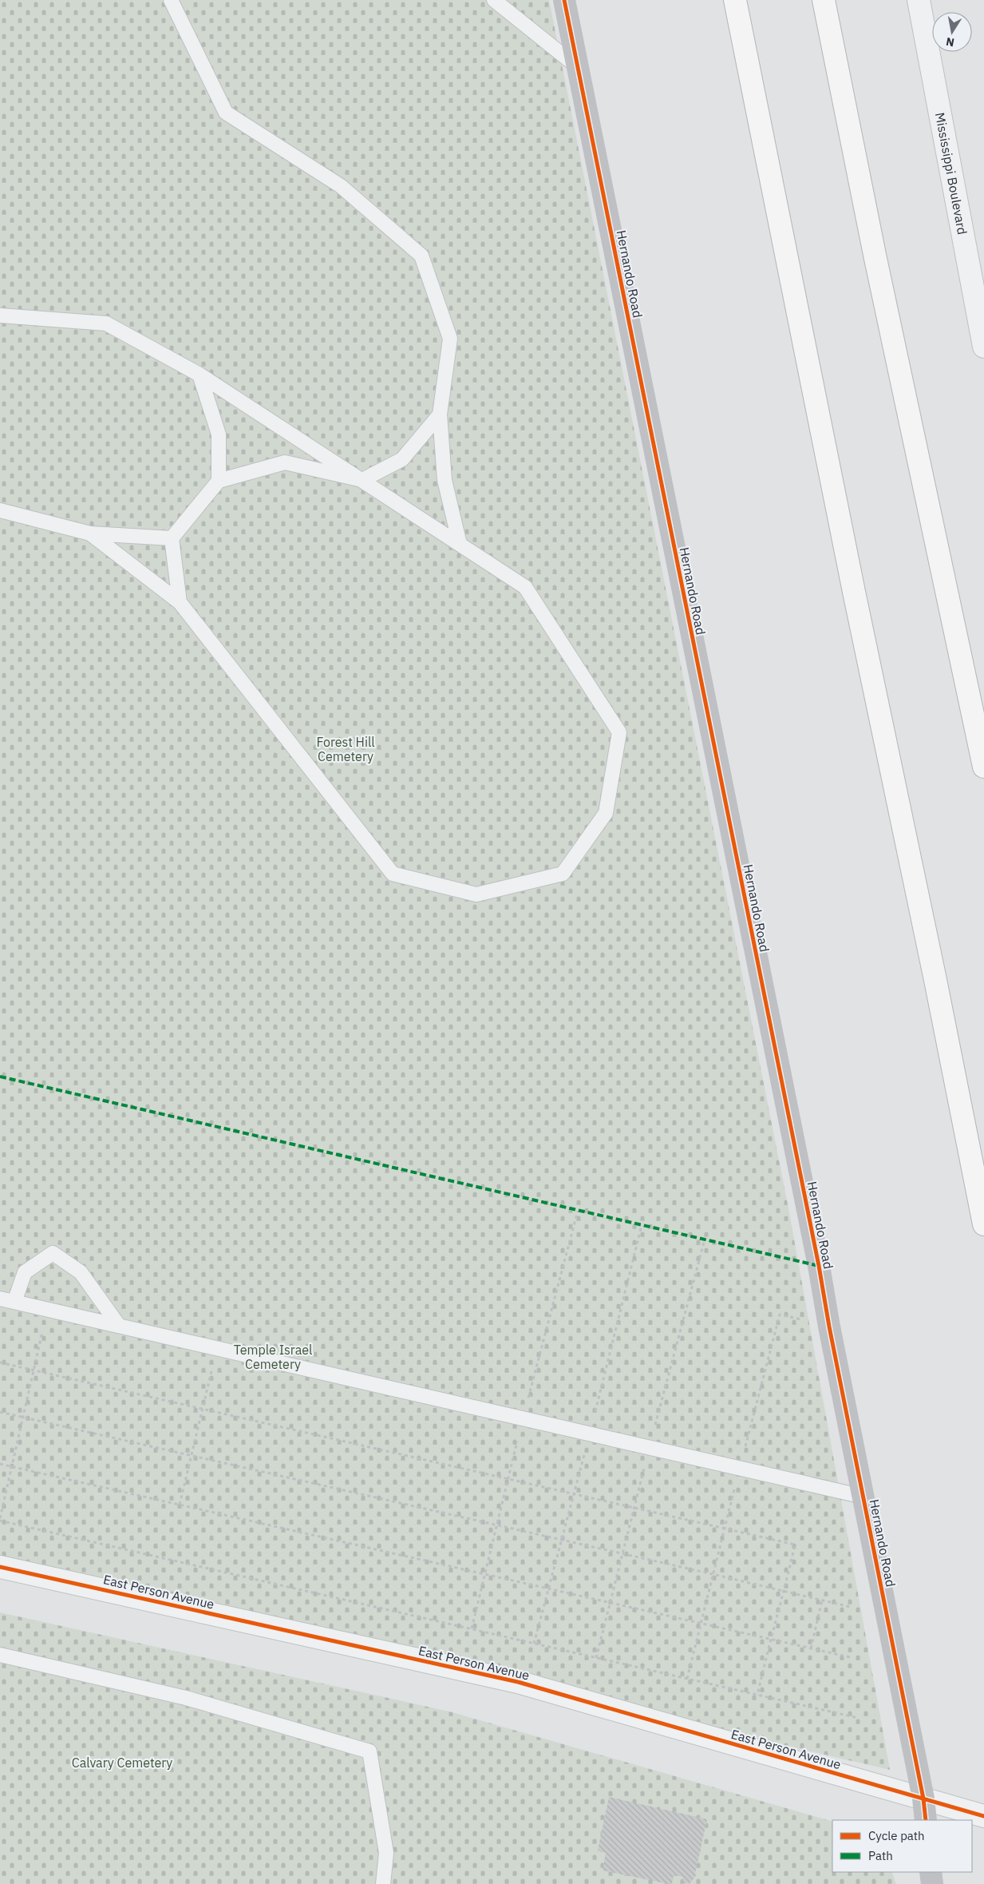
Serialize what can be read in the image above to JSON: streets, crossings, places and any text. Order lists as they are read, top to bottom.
{
  "streets": {
    "street": ["Mississippi Boulevard", "Hernando Road", "East Person Avenue"]
  },
  "crossings": [
    ["Hernando Road", "East Person Avenue"]
  ],
  "parks": ["Forest Hill Cemetery", "Temple Israel Cemetery", "Calvary Cemetery"],
  "legend": ["Cycle path", "Path"],
  "north": "bottom"
}
